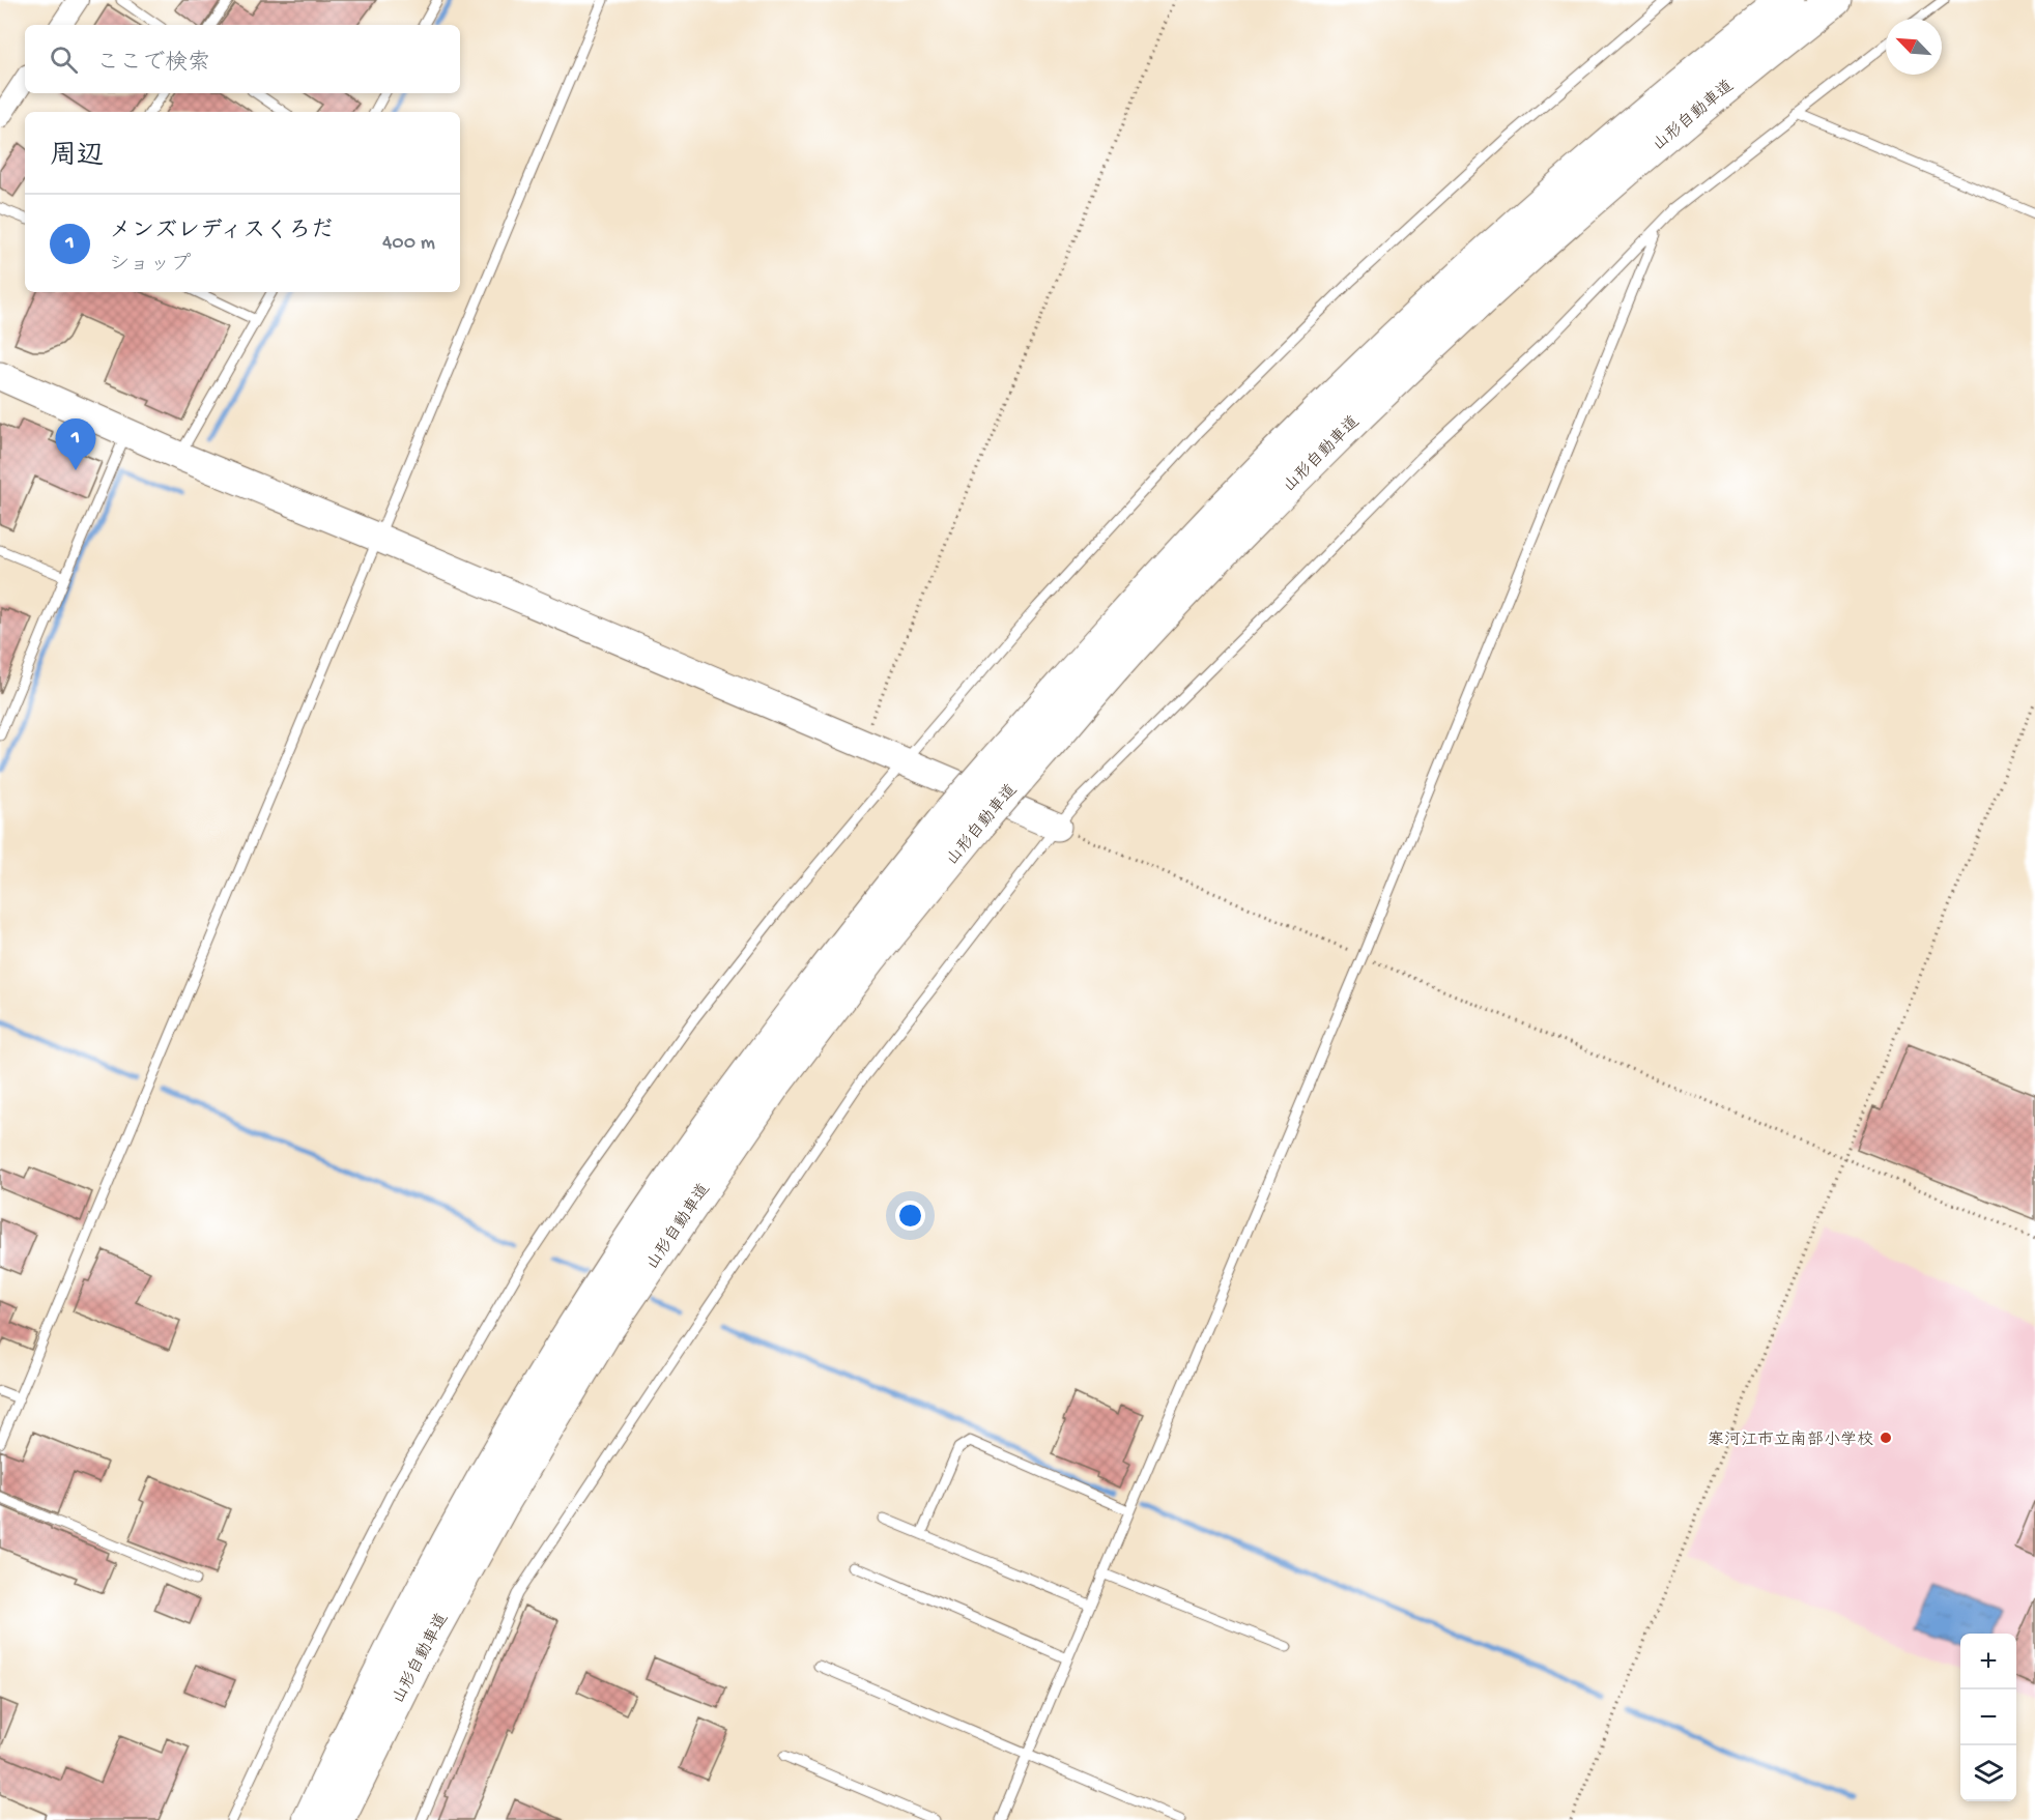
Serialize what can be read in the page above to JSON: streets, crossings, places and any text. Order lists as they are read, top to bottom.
{
  "streets": {
    "highway": ["山形自動車道"]
  },
  "places": ["寒河江市立南部小学校"],
  "north": "top left",
  "page": {
    "search": "ここで検索",
    "heading": "周辺",
    "list": [
      {
        "mark": "1",
        "name": "メンズレディスくろだ",
        "note": "ショップ",
        "value": "400 m"
      }
    ],
    "pins": "1",
    "map_buttons": ["+", "−"]
  }
}
